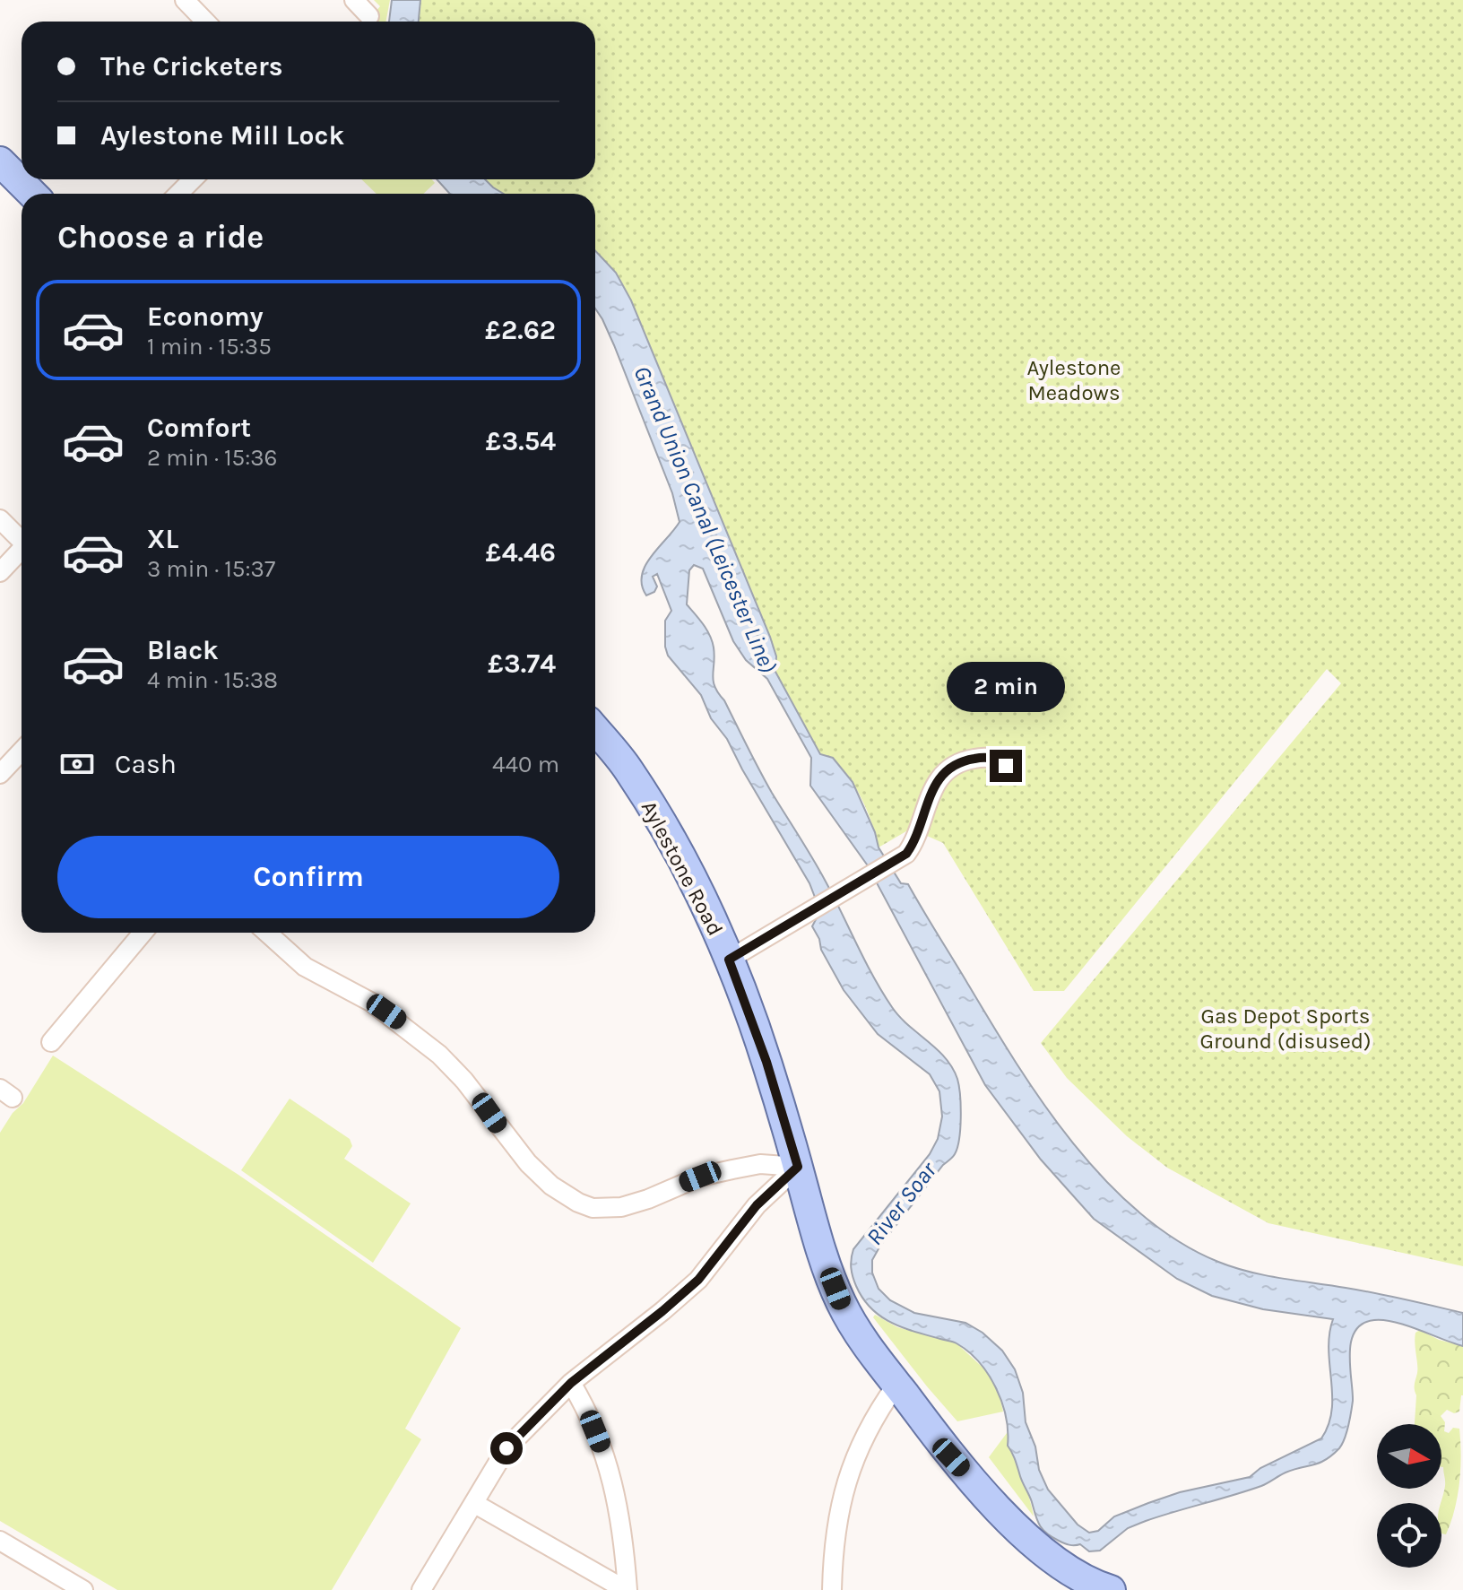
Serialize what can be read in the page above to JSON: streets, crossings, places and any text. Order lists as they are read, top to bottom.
{
  "streets": {
    "main road": ["Aylestone Road"]
  },
  "water": ["Grand Union Canal (Leicester Line)", "River Soar"],
  "parks": ["Aylestone Meadows", "Gas Depot Sports Ground (disused)"],
  "north": "right",
  "page": {
    "banner": ["The Cricketers", "Aylestone Mill Lock"],
    "heading": "Choose a ride",
    "list": [
      {
        "name": "Economy",
        "note": "1 min · 15:35",
        "value": "£2.62"
      },
      {
        "name": "Comfort",
        "note": "2 min · 15:36",
        "value": "£3.54"
      },
      {
        "name": "XL",
        "note": "3 min · 15:37",
        "value": "£4.46"
      },
      {
        "name": "Black",
        "note": "4 min · 15:38",
        "value": "£3.74"
      }
    ],
    "bubble": "2 min",
    "pay": ["Cash", "440 m"],
    "buttons": "Confirm"
  }
}
